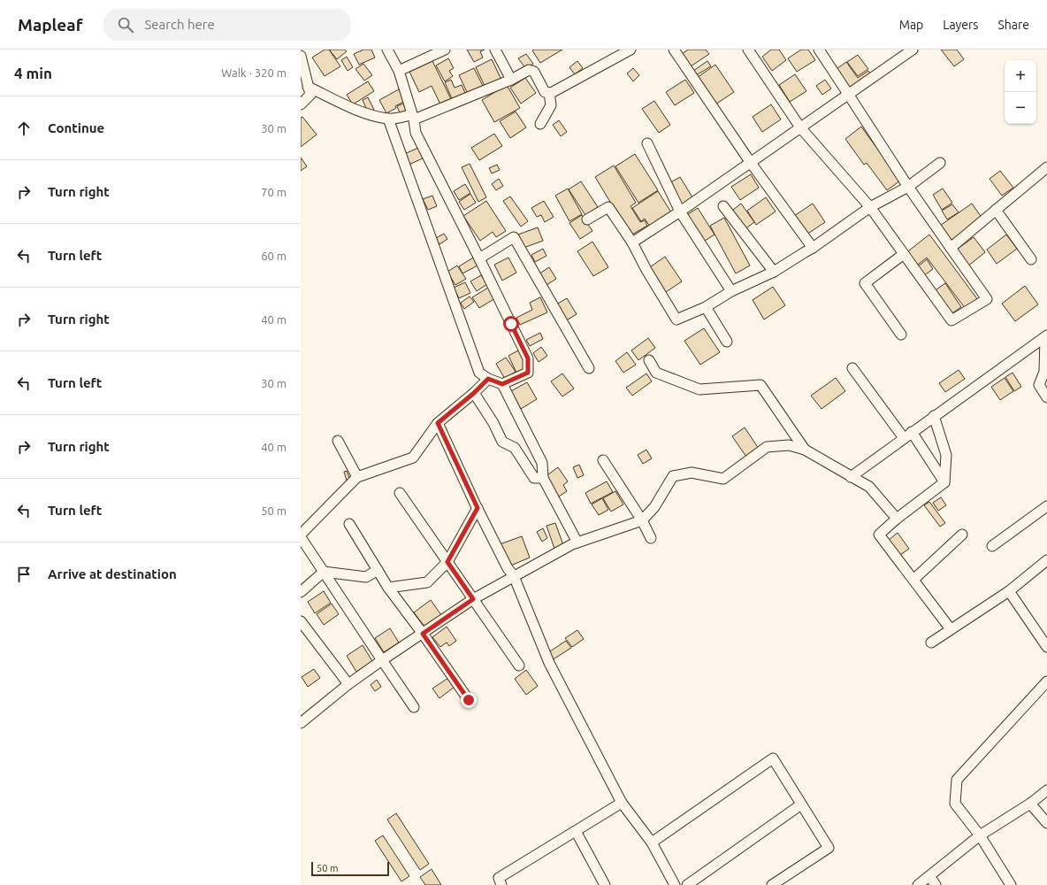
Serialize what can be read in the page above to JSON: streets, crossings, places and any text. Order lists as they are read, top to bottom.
{
  "scale_bar": "50 m",
  "page": {
    "header": "Mapleaf",
    "search": "Search here",
    "nav": ["Map", "Layers", "Share"],
    "heading": ["4 min", "Walk · 320 m"],
    "map_buttons": ["+", "−"],
    "list": [
      ["Continue", "30 m"],
      ["Turn right", "70 m"],
      ["Turn left", "60 m"],
      ["Turn right", "40 m"],
      ["Turn left", "30 m"],
      ["Turn right", "40 m"],
      ["Turn left", "50 m"],
      "Arrive at destination"
    ],
    "scale": "50 m"
  }
}
